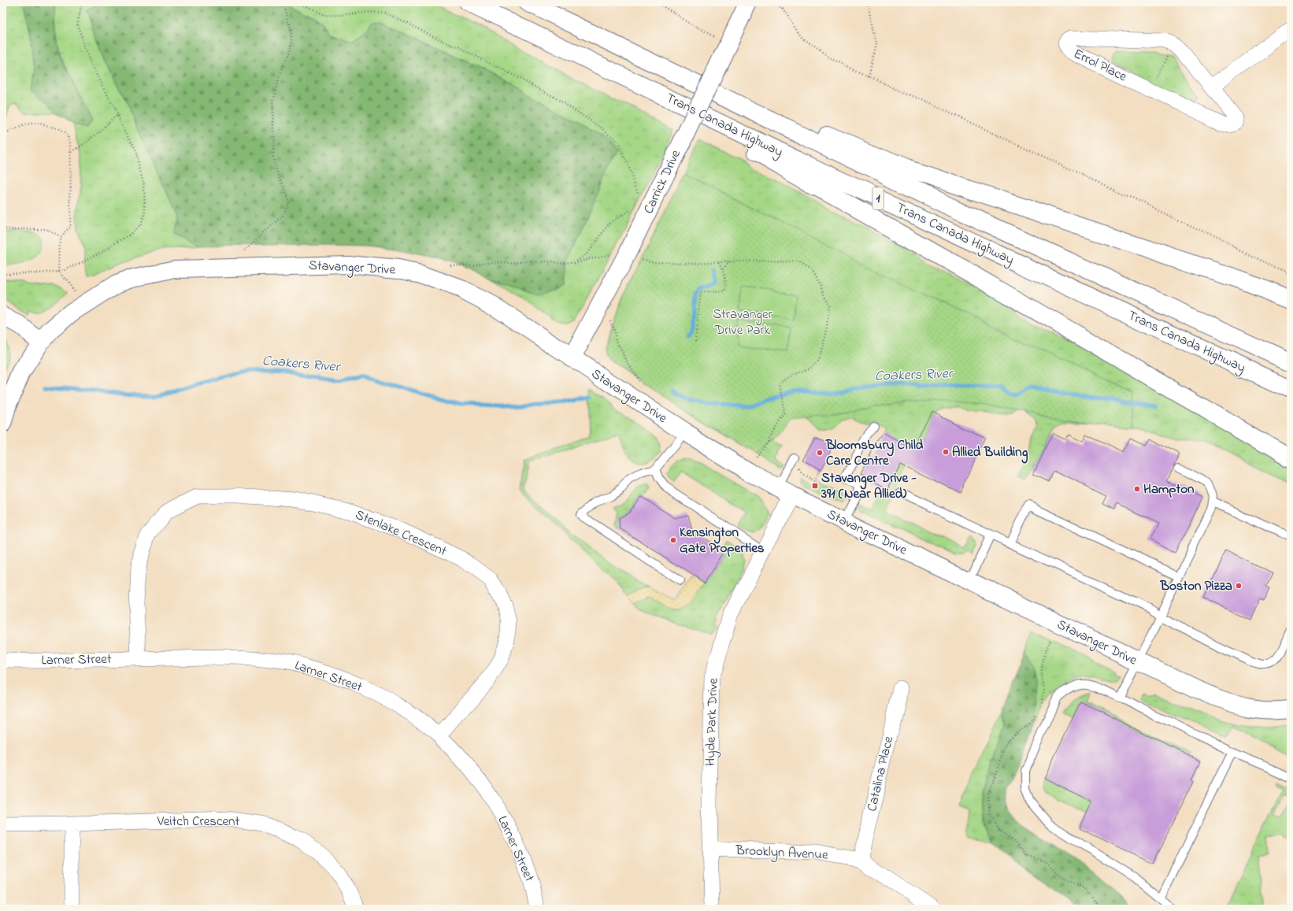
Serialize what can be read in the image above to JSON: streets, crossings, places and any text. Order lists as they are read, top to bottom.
{
  "streets": {
    "main road": [
      "Trans Canada Highway",
      "Carrick Drive",
      "1",
      "Stavanger Drive"
    ],
    "street": [
      "Errol Place",
      "Stenlake Crescent",
      "Larner Street",
      "Hyde Park Drive",
      "Catalina Place",
      "Veitch Crescent",
      "Brooklyn Avenue"
    ]
  },
  "crossings": [
    ["Carrick Drive", "Stavanger Drive"],
    ["Stavanger Drive", "Hyde Park Drive"],
    ["Stenlake Crescent", "Larner Street"],
    ["Hyde Park Drive", "Brooklyn Avenue"],
    ["Catalina Place", "Brooklyn Avenue"]
  ],
  "water": ["Coakers River"],
  "parks": ["Stravanger Drive Park"],
  "places": {
    "other": [
      "Allied Building",
      "Bloomsbury Child Care Centre",
      "Hampton",
      "Kensington Gate Properties",
      "Boston Pizza"
    ],
    "transit": ["Stavanger Drive - 391 (Near Allied)"]
  }
}
